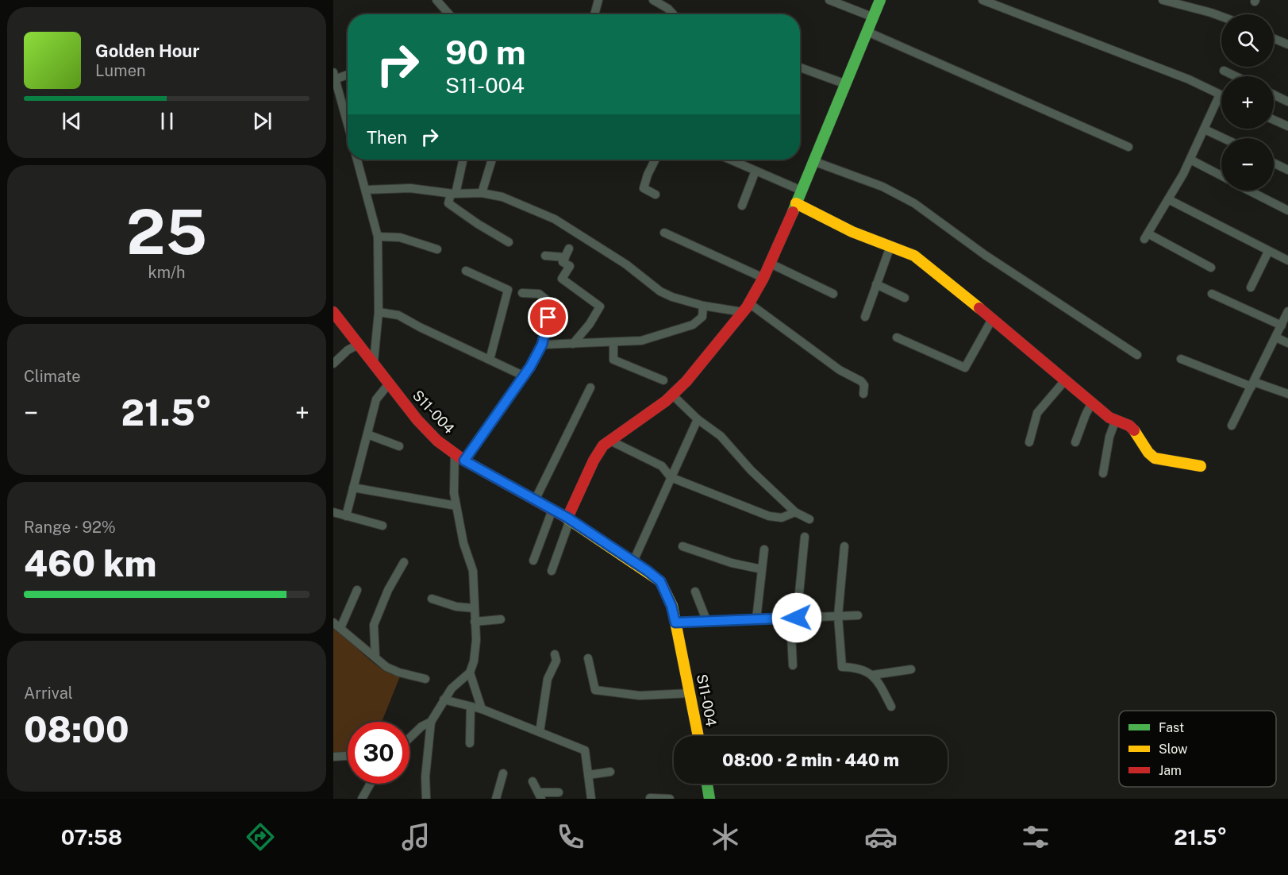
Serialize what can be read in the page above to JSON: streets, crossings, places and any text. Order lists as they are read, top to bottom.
{
  "streets": {
    "street": ["S11-004"]
  },
  "legend": ["Fast", "Slow", "Jam"],
  "page": {
    "map_buttons": ["+", "−"],
    "turn": ["90 m", "S11-004"],
    "song": ["Golden Hour", "Lumen"],
    "then": "Then",
    "tile": [
      ["25", "km/h"],
      "Climate",
      ["Range · 92%", "460 km"],
      ["Arrival", "08:00"]
    ],
    "heat": ["−", "21.5°", "+"],
    "limit": "30",
    "trip": "08:00 · 2 min · 440 m",
    "tabs": ["07:58", "21.5°"]
  }
}
